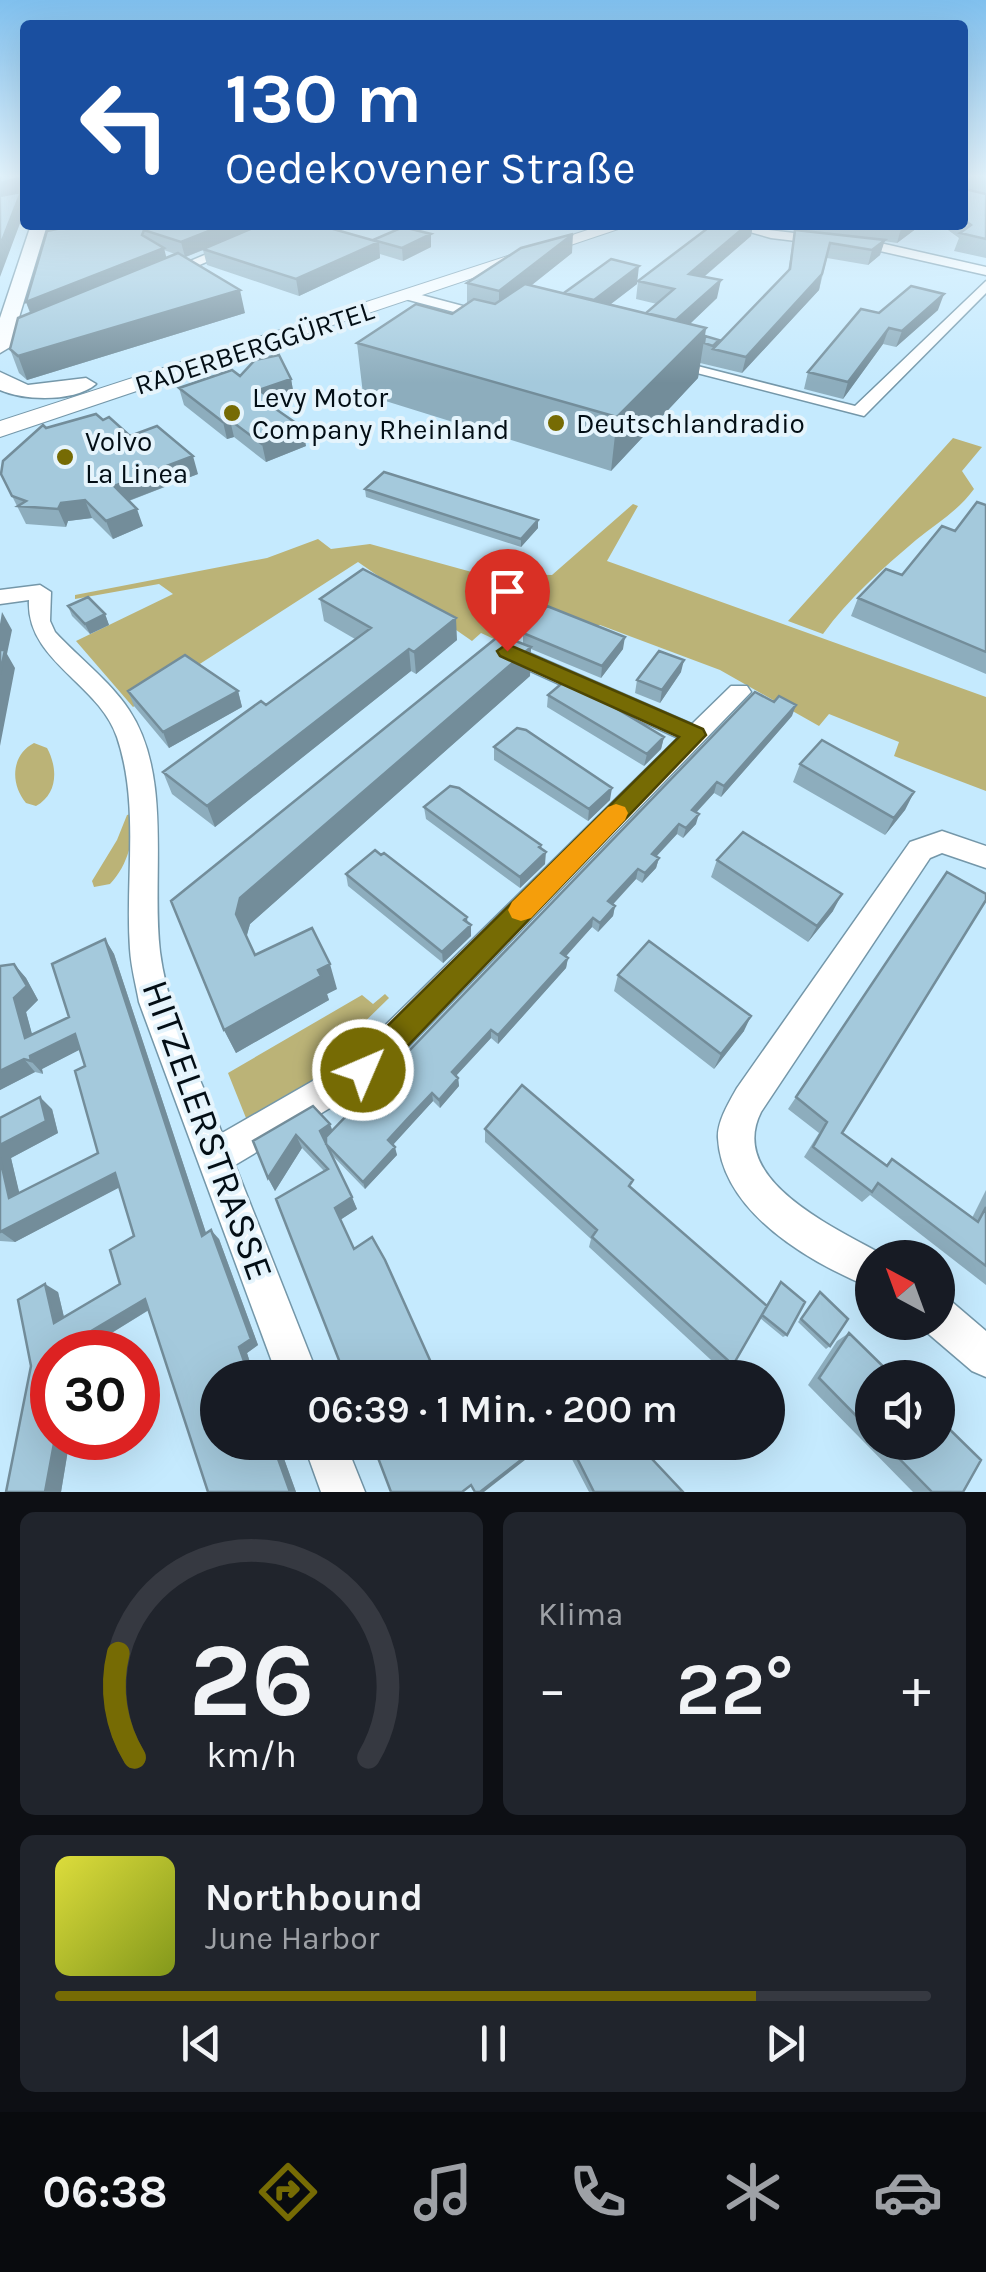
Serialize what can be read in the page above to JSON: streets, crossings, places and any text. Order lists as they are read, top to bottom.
{
  "streets": {
    "main road": ["RADERBERGGÜRTEL"],
    "street": ["HITZELERSTRASSE"]
  },
  "places": ["Levy Motor Company Rheinland", "Deutschlandradio", "Volvo La Linea"],
  "north": "top left",
  "page": {
    "turn": ["130 m", "Oedekovener Straße"],
    "limit": "30",
    "trip": "06:39 · 1 Min. · 200 m",
    "tile": "Klima",
    "heat": ["−", "22°", "+"],
    "song": ["Northbound", "June Harbor"],
    "tabs": "06:38",
    "gauge": ["26", "km/h"]
  }
}
